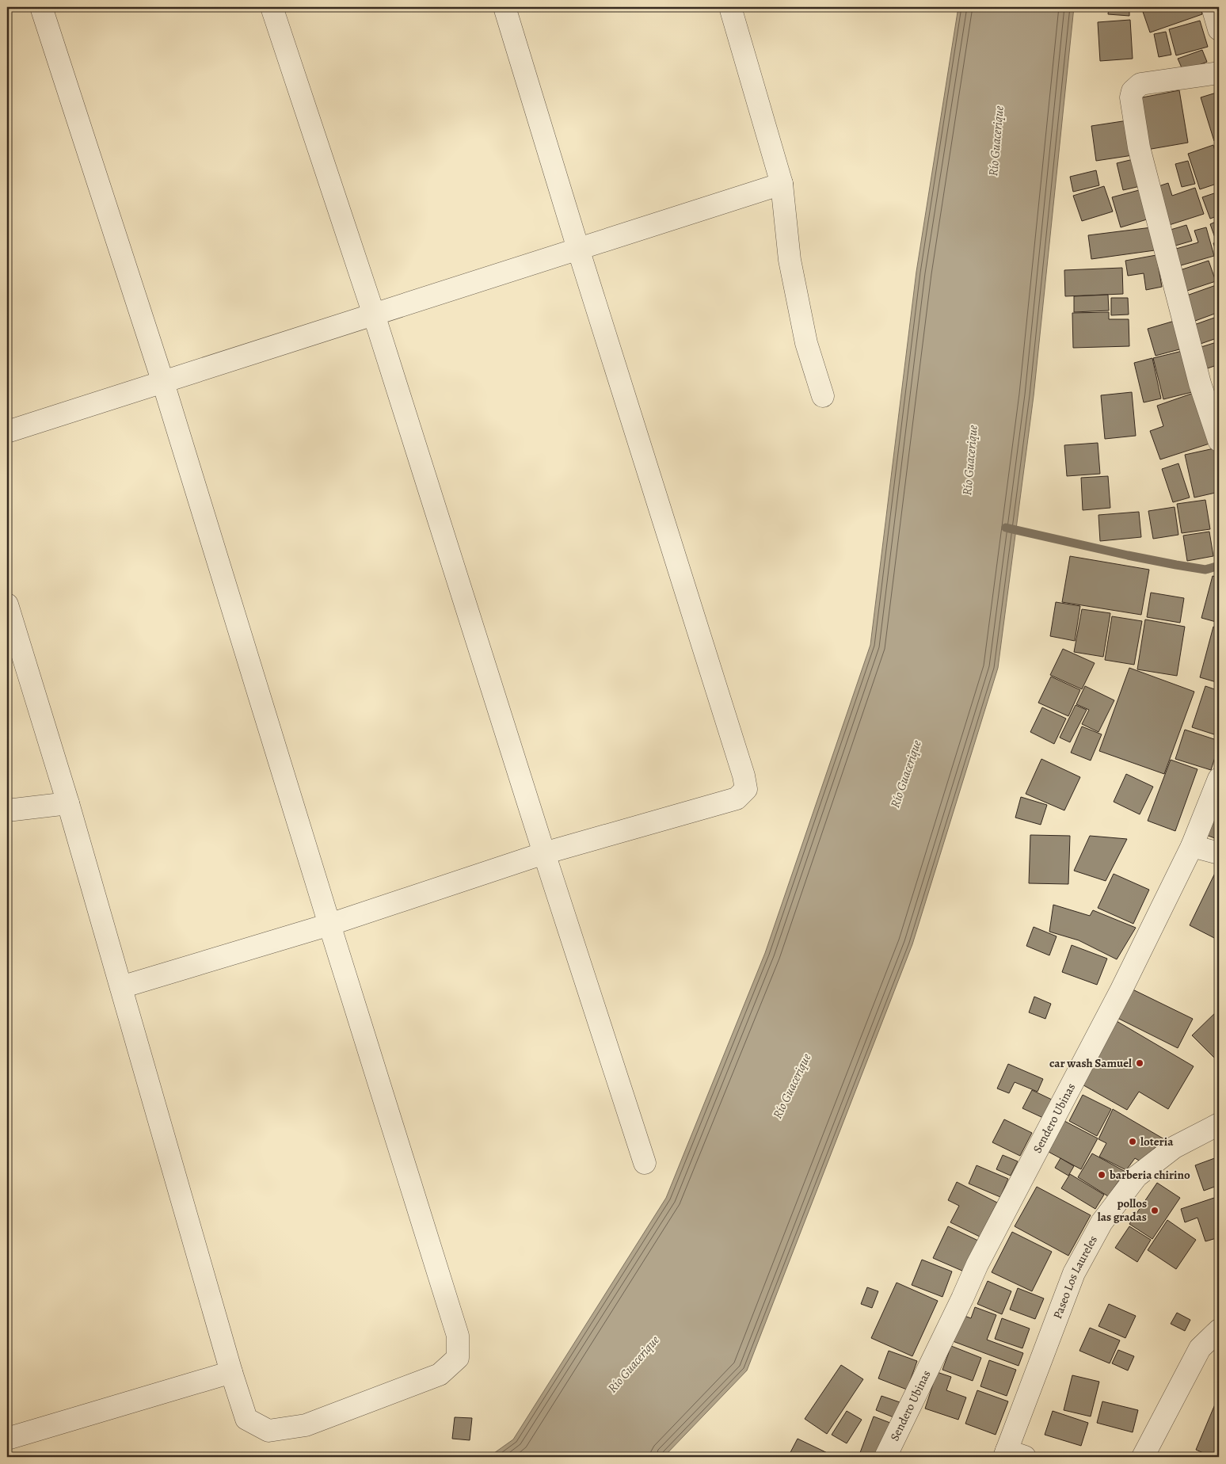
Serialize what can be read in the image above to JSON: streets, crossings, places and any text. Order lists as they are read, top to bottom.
{
  "streets": {
    "street": ["Sendero Ubinas", "Paseo Los Laureles"]
  },
  "water": ["Río Guacerique"],
  "places": [
    "car wash Samuel",
    "loteria",
    "barberia chirino",
    "pollos las gradas"
  ]
}
